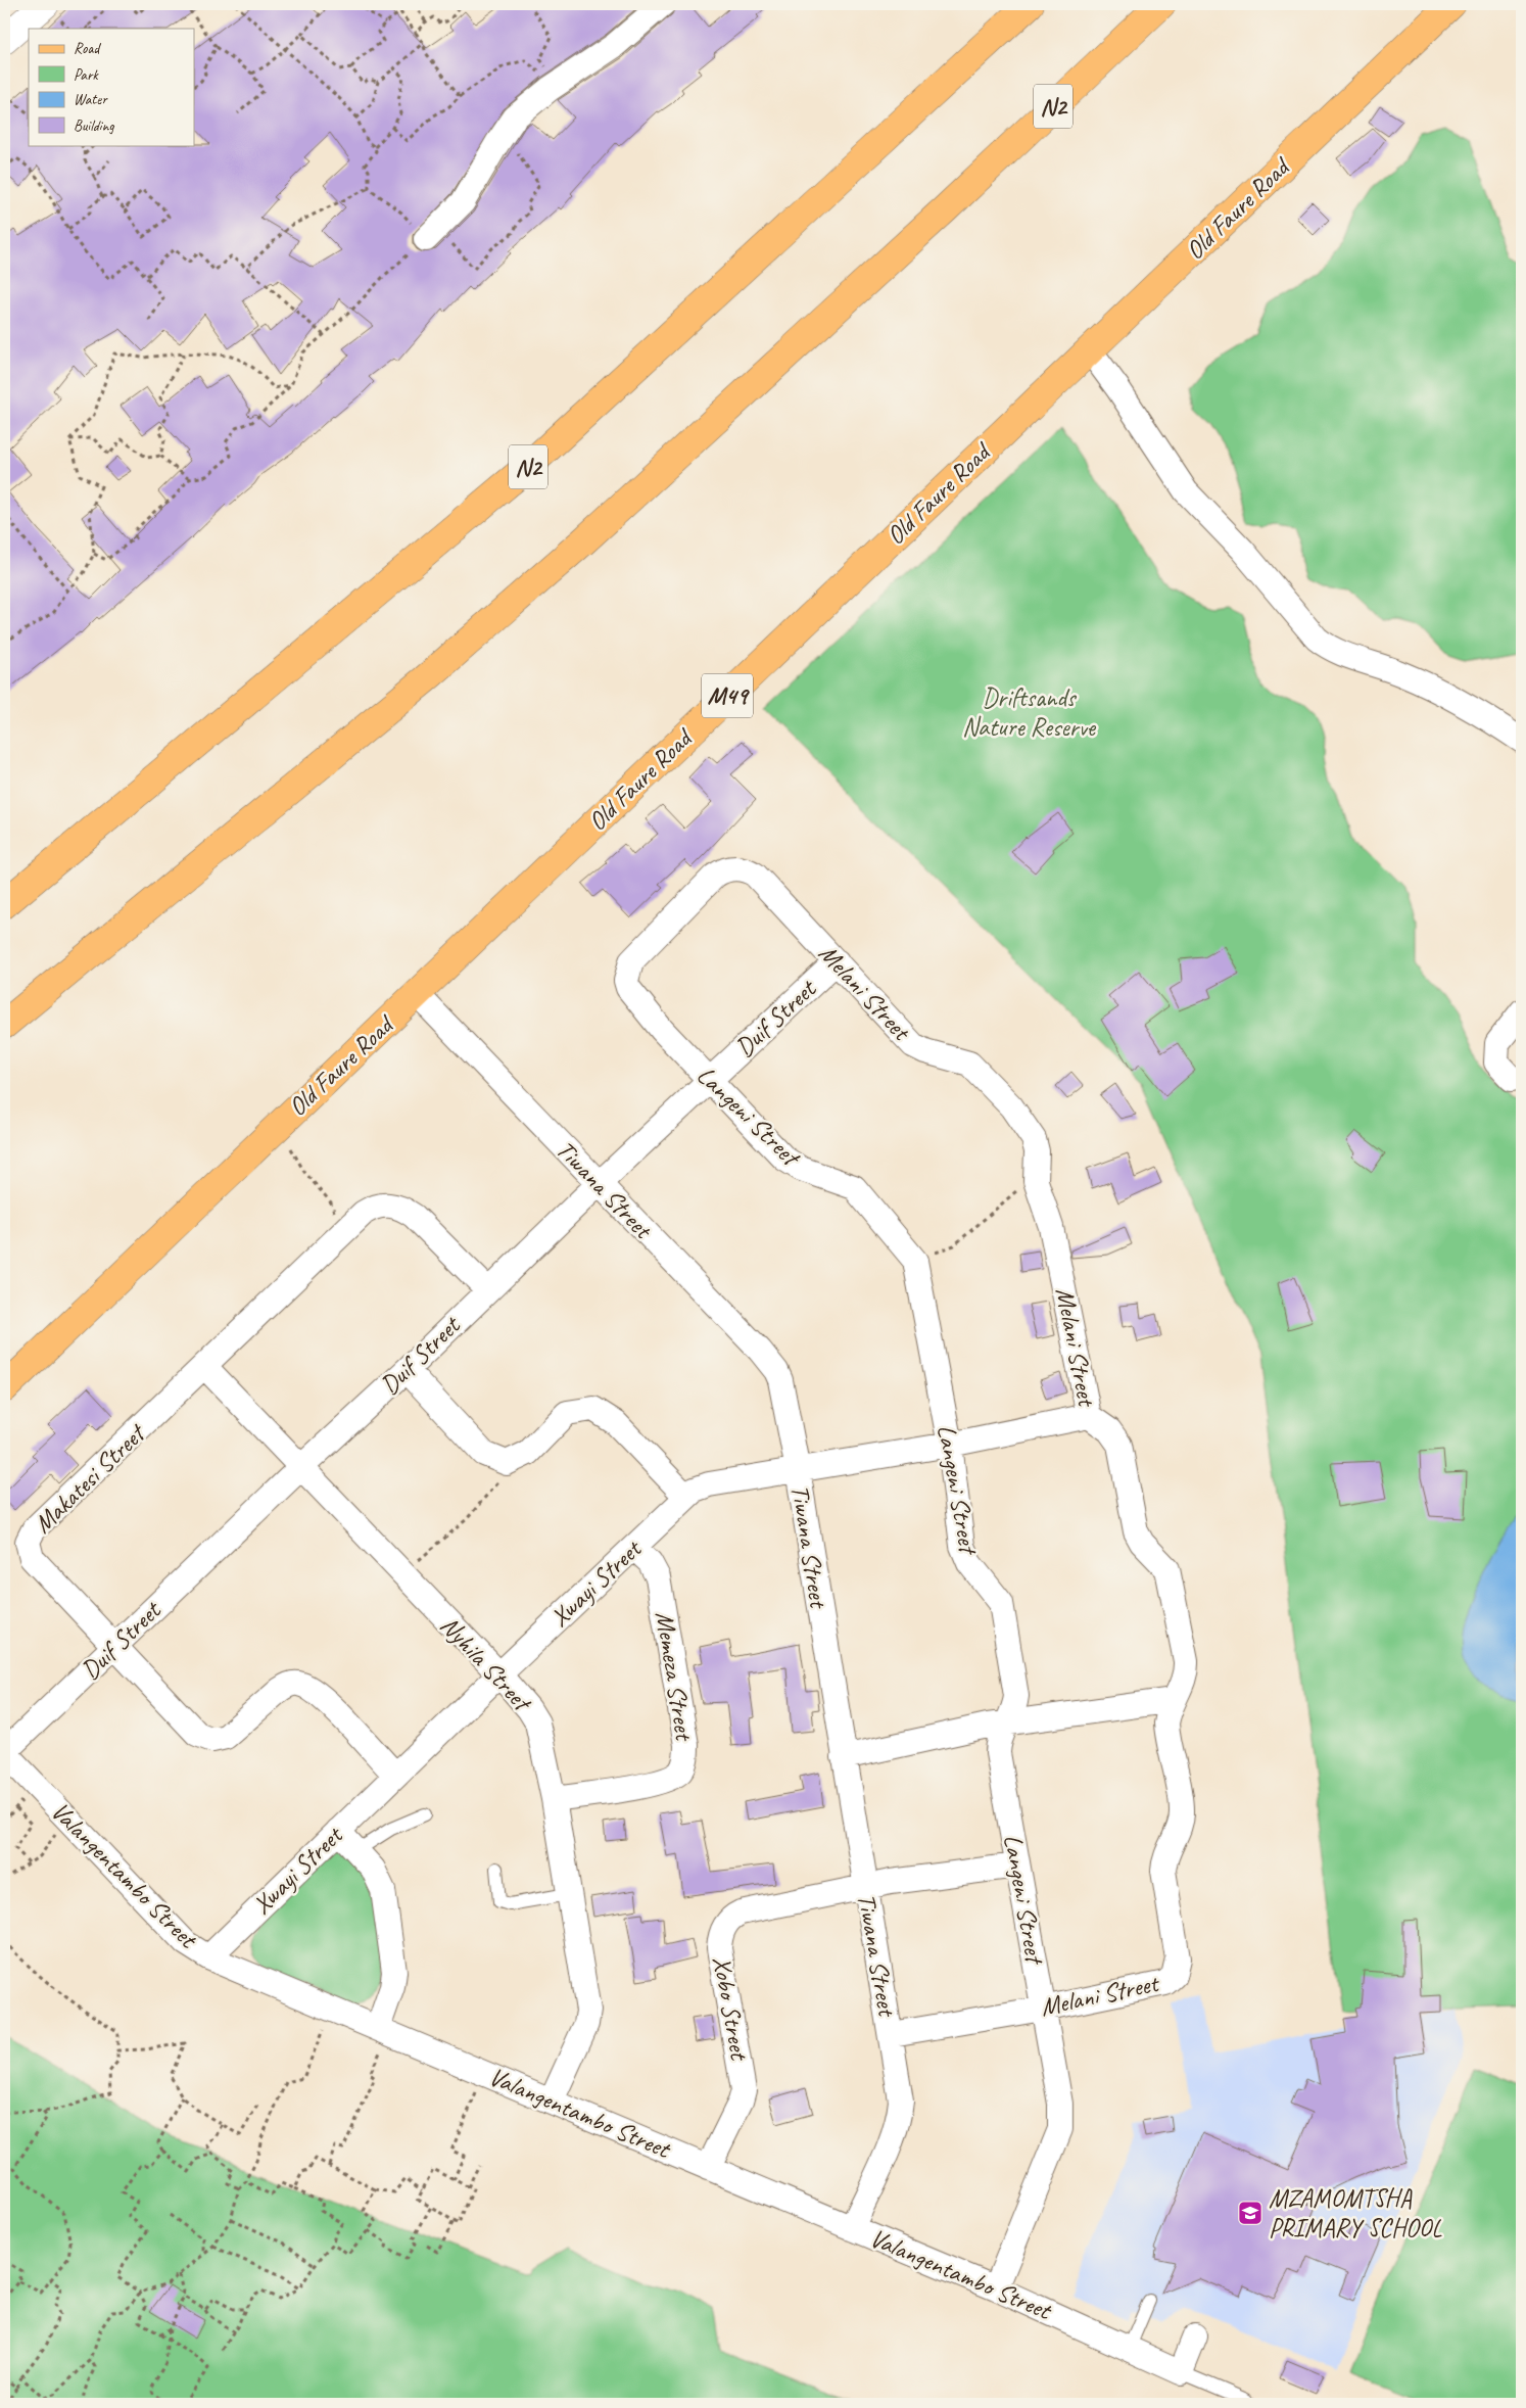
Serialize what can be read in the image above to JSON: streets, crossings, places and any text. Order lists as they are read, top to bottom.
{
  "streets": {
    "main road": ["N2", "Old Faure Road", "M49"],
    "street": [
      "Melani Street",
      "Duif Street",
      "Langeni Street",
      "Tiwana Street",
      "Makatesi Street",
      "Xwayi Street",
      "Nyhila Street",
      "Memeza Street",
      "Valangentambo Street",
      "Xobo Street"
    ]
  },
  "crossings": [
    ["Old Faure Road", "Tiwana Street"],
    ["Melani Street", "Duif Street"],
    ["Melani Street", "Langeni Street"],
    ["Melani Street", "Tiwana Street"],
    ["Melani Street", "Xwayi Street"],
    ["Duif Street", "Langeni Street"],
    ["Duif Street", "Tiwana Street"],
    ["Duif Street", "Makatesi Street"],
    ["Duif Street", "Nyhila Street"],
    ["Duif Street", "Valangentambo Street"],
    ["Langeni Street", "Xwayi Street"],
    ["Langeni Street", "Valangentambo Street"],
    ["Langeni Street", "Xobo Street"],
    ["Tiwana Street", "Xwayi Street"],
    ["Tiwana Street", "Valangentambo Street"],
    ["Tiwana Street", "Xobo Street"],
    ["Makatesi Street", "Xwayi Street"],
    ["Makatesi Street", "Nyhila Street"],
    ["Xwayi Street", "Nyhila Street"],
    ["Xwayi Street", "Memeza Street"],
    ["Xwayi Street", "Valangentambo Street"],
    ["Nyhila Street", "Memeza Street"],
    ["Nyhila Street", "Valangentambo Street"],
    ["Valangentambo Street", "Xobo Street"]
  ],
  "parks": ["Driftsands Nature Reserve"],
  "places": {
    "school or university": ["MZAMOMTSHA PRIMARY SCHOOL"]
  },
  "legend": [
    "Road",
    "Park",
    "Water",
    "Building"
  ]
}
